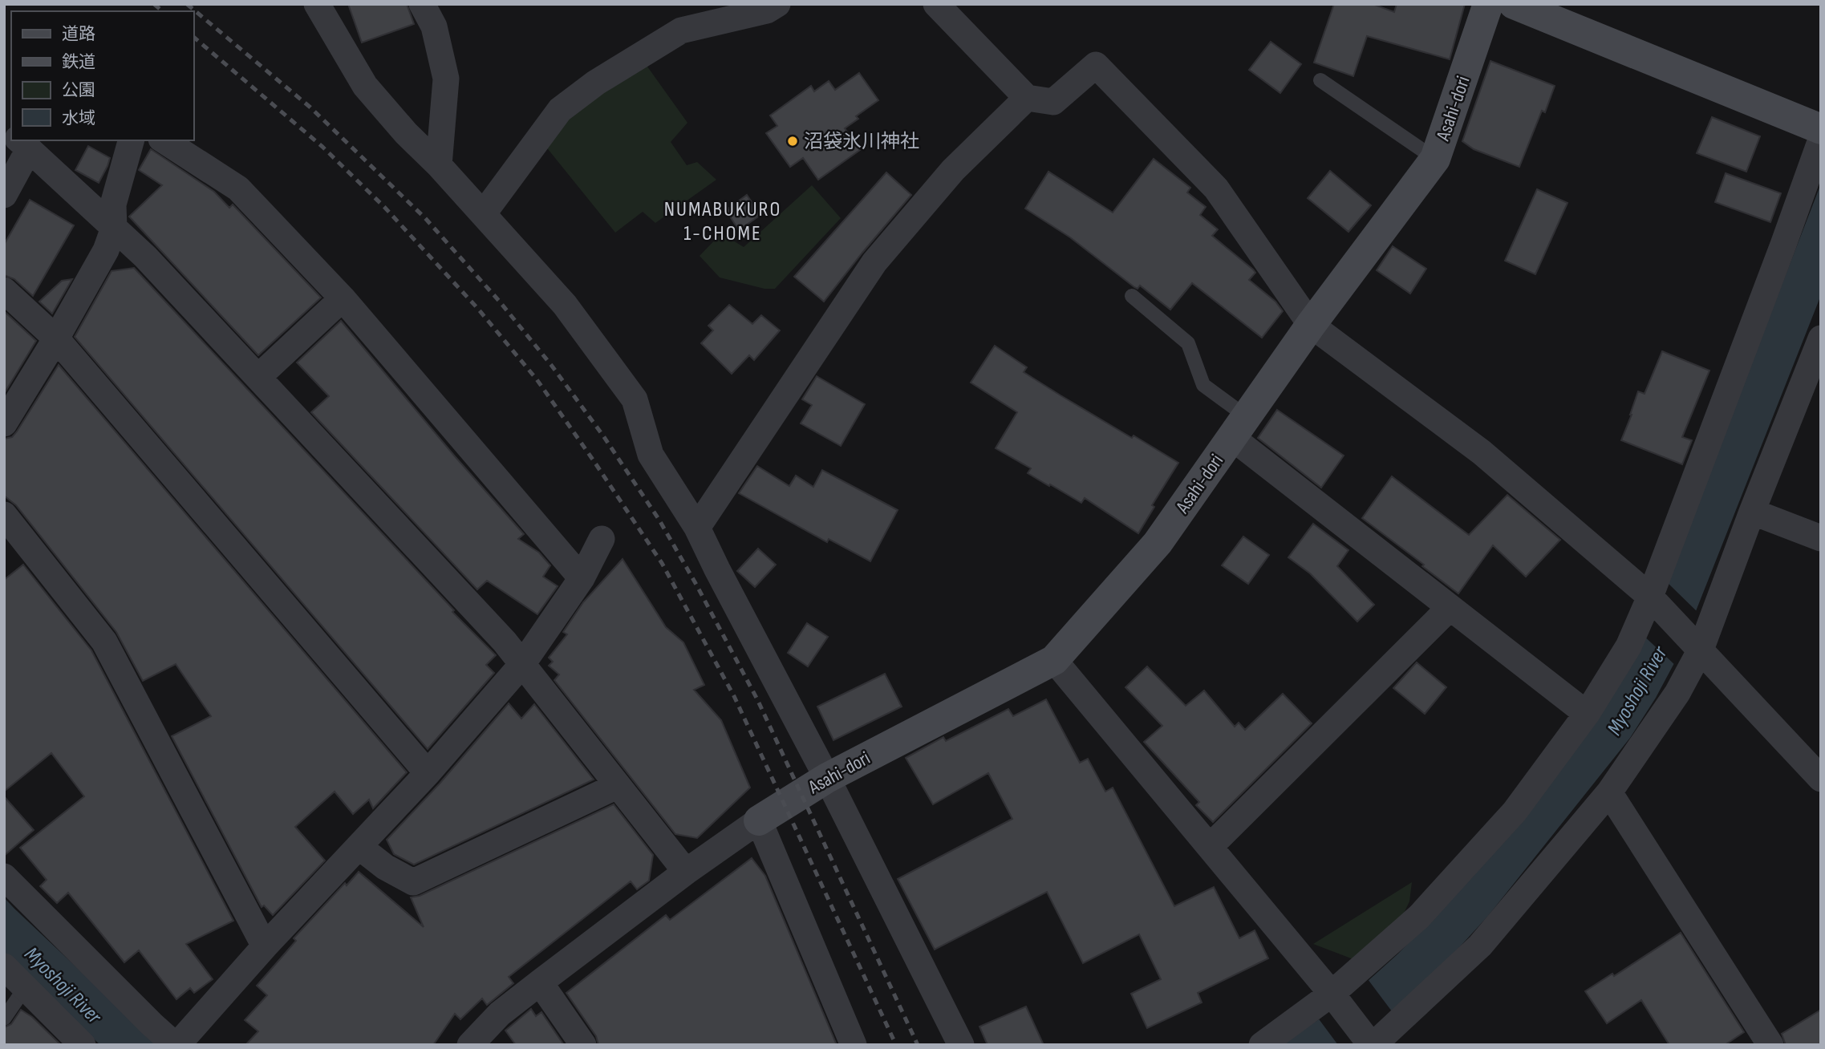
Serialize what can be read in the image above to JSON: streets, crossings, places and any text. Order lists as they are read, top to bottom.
{
  "streets": {
    "street": ["Asahi-dori"]
  },
  "districts": ["NUMABUKURO 1-CHOME"],
  "water": ["Myoshoji River"],
  "places": ["沼袋氷川神社"],
  "legend": [
    "道路",
    "鉄道",
    "公園",
    "水域"
  ]
}
